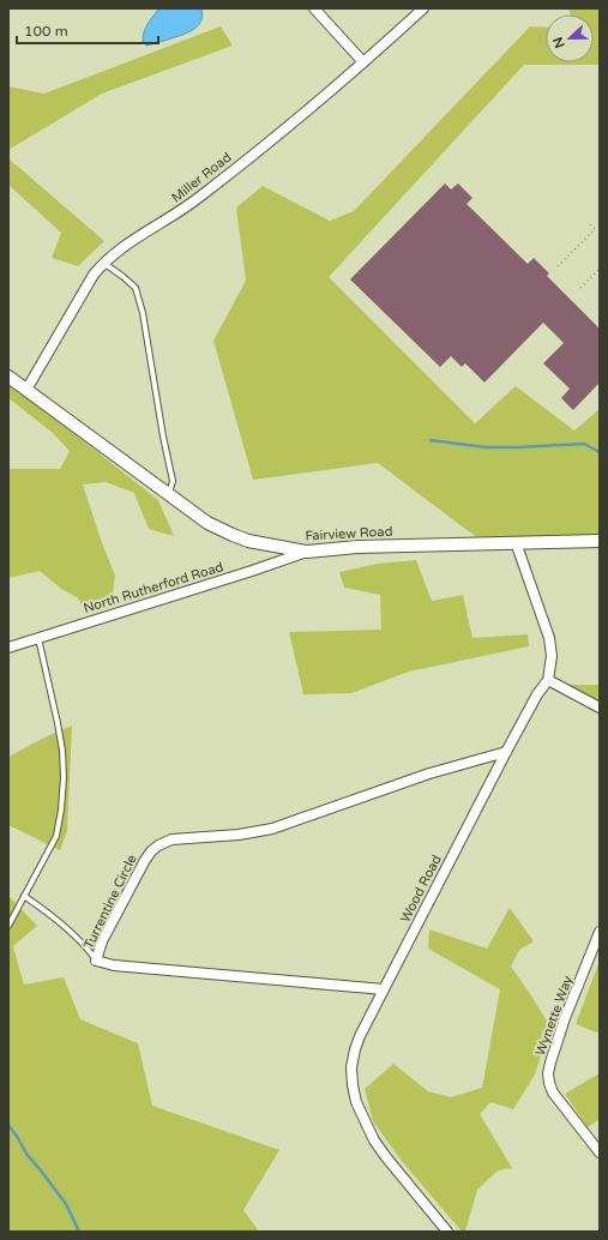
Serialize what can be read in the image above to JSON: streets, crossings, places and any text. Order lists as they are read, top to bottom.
{
  "streets": {
    "street": [
      "Miller Road",
      "Fairview Road",
      "North Rutherford Road",
      "Wood Road",
      "Turrentine Circle",
      "Wynette Way"
    ]
  },
  "crossings": [
    ["Miller Road", "Fairview Road"],
    ["Fairview Road", "North Rutherford Road"],
    ["Fairview Road", "Wood Road"],
    ["Wood Road", "Turrentine Circle"]
  ],
  "scale_bar": "100 m",
  "north": "left"
}
